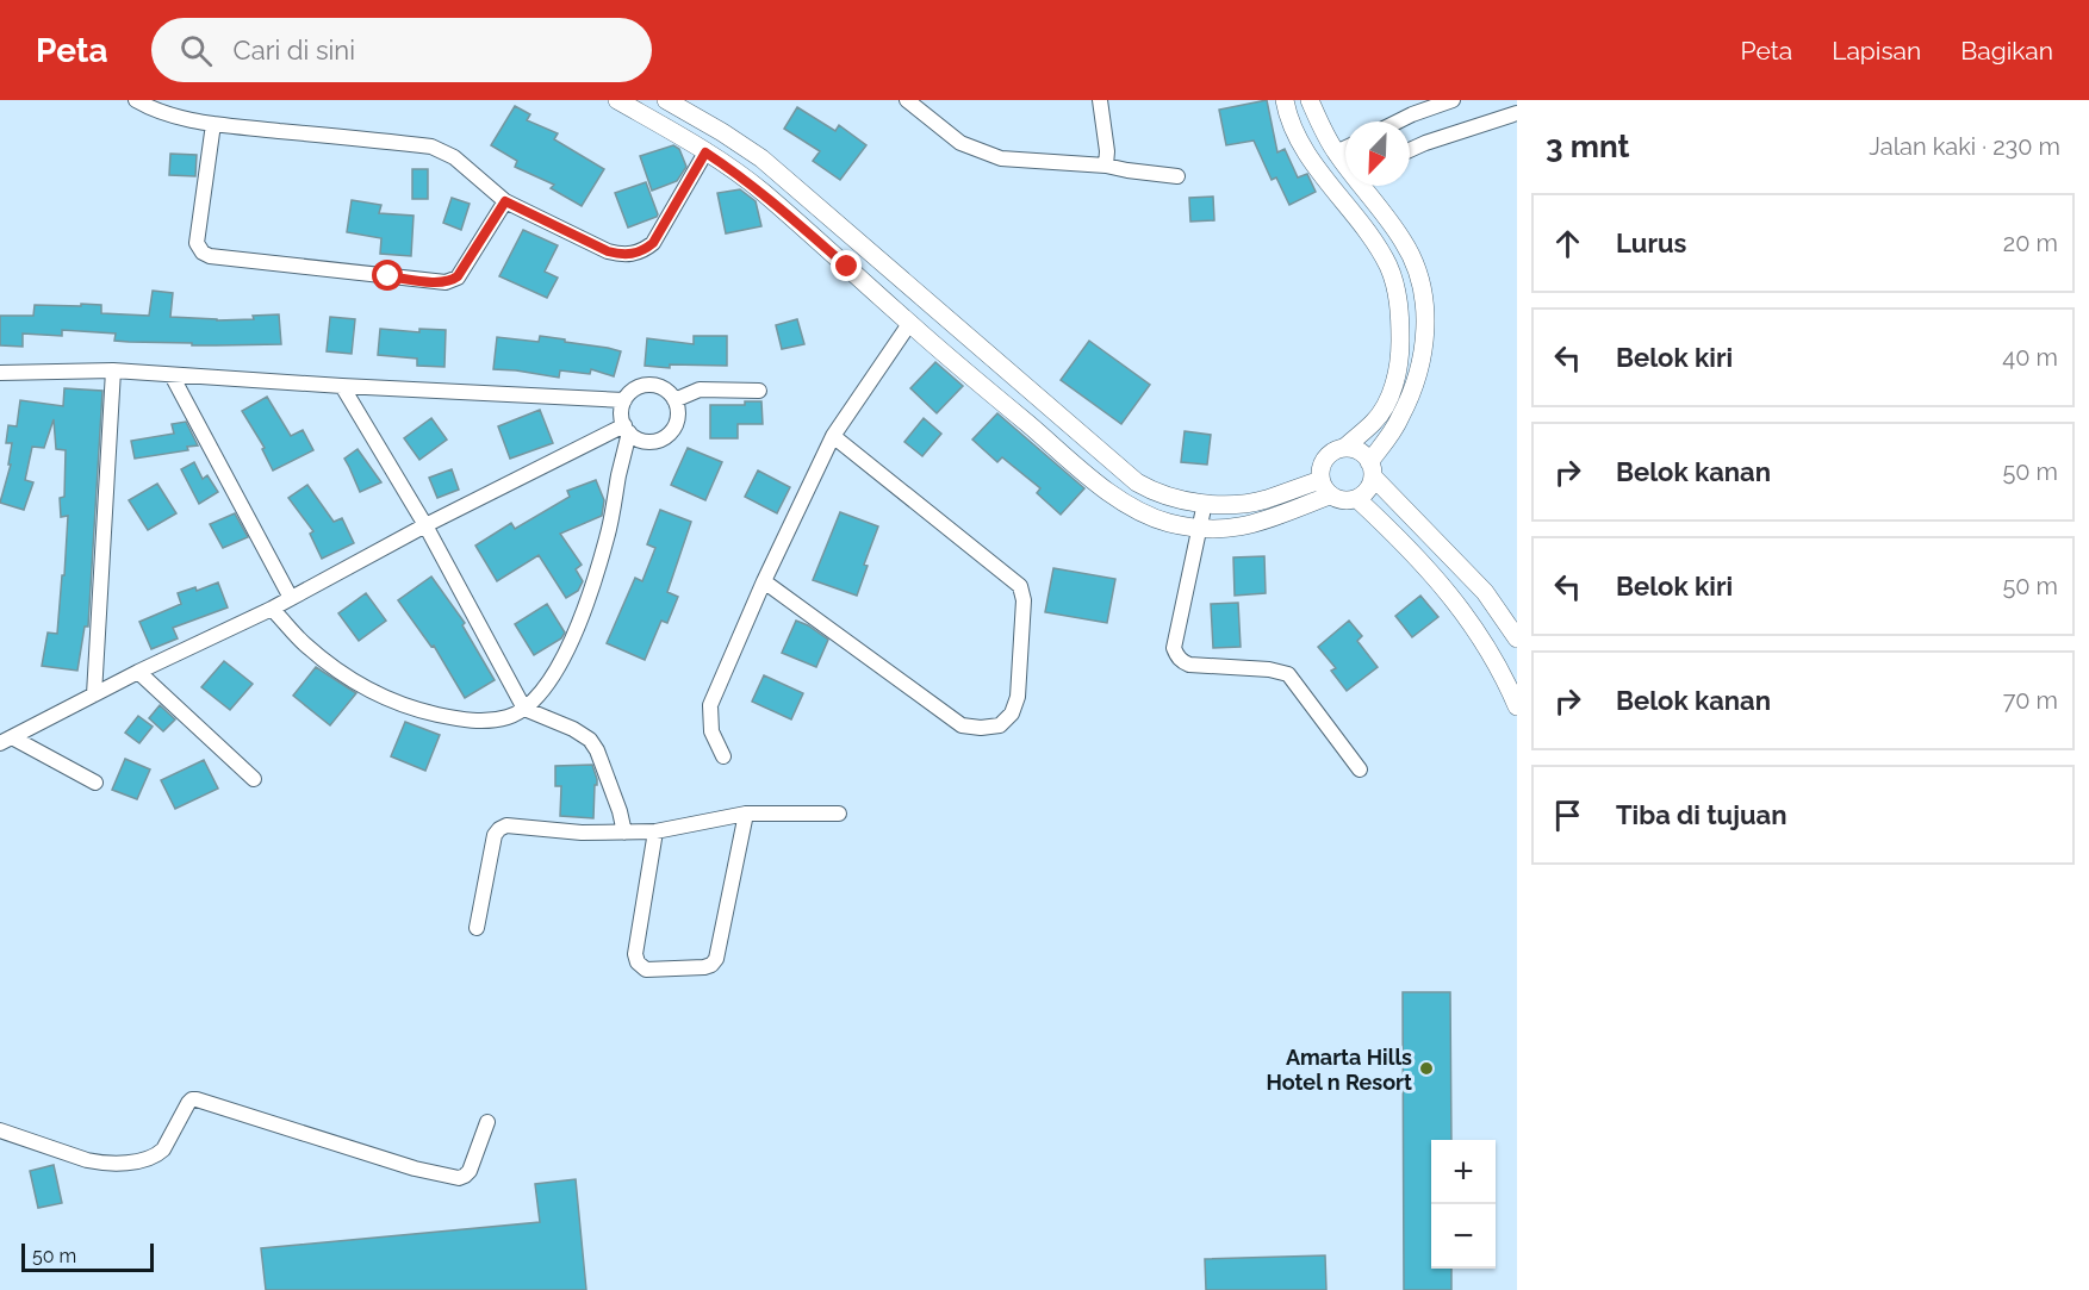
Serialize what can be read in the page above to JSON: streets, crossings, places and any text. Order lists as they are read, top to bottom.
{
  "places": ["Amarta Hills Hotel n Resort"],
  "scale_bar": "50 m",
  "north": "bottom left",
  "page": {
    "header": "Peta",
    "search": "Cari di sini",
    "nav": ["Peta", "Lapisan", "Bagikan"],
    "heading": ["3 mnt", "Jalan kaki · 230 m"],
    "list": [
      ["Lurus", "20 m"],
      ["Belok kiri", "40 m"],
      ["Belok kanan", "50 m"],
      ["Belok kiri", "50 m"],
      ["Belok kanan", "70 m"],
      "Tiba di tujuan"
    ],
    "map_buttons": ["+", "−"],
    "scale": "50 m"
  }
}
